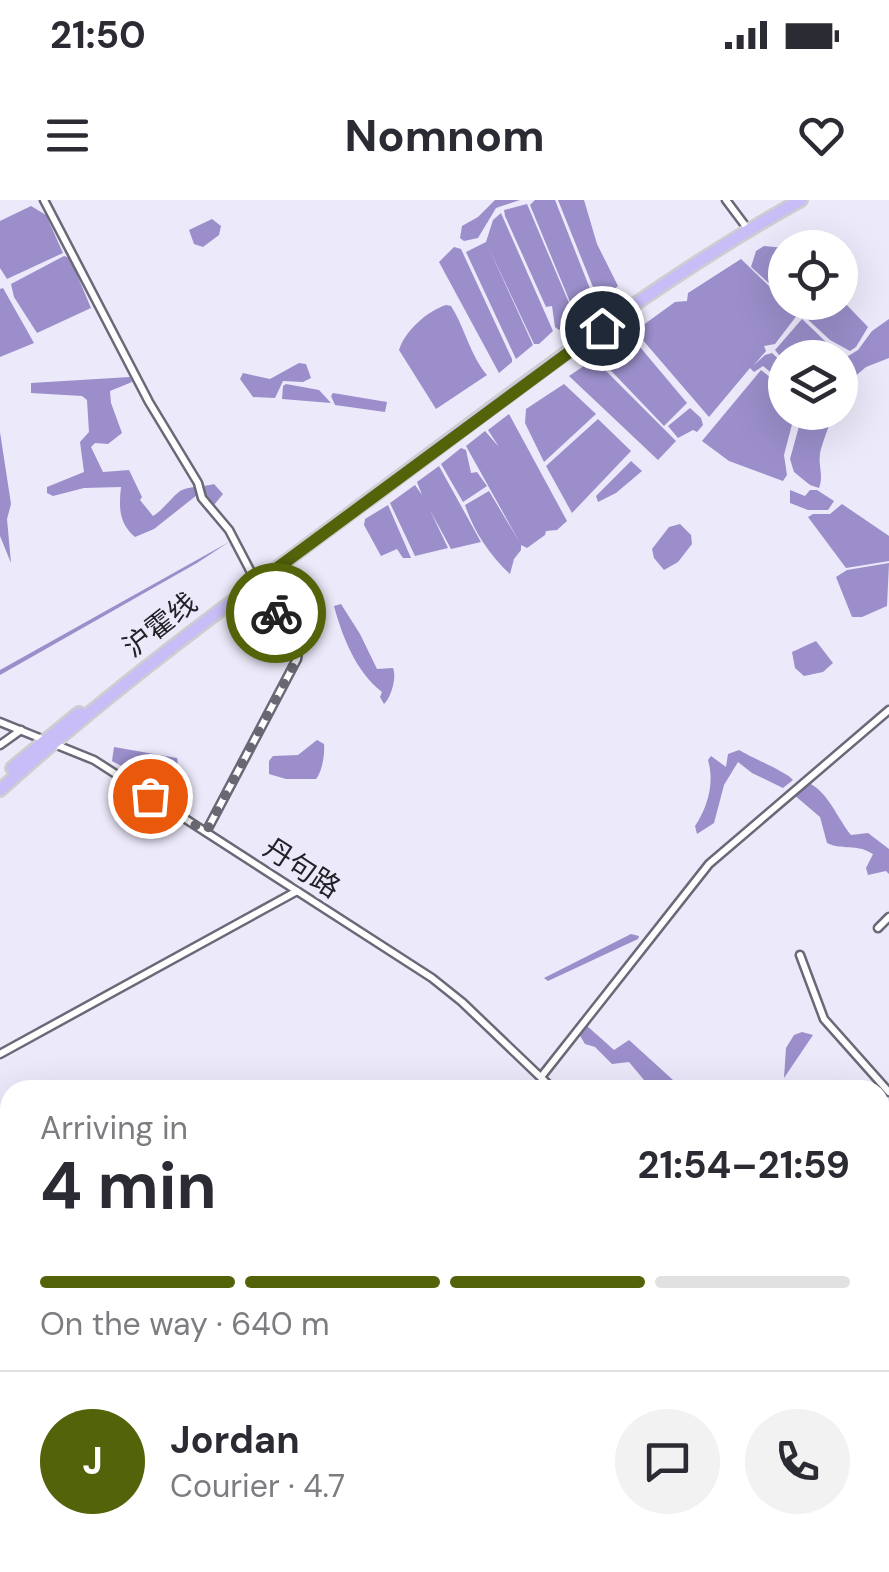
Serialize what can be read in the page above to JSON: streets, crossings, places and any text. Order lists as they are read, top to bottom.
{
  "streets": {
    "highway": ["沪霍线"],
    "street": ["丹句路"]
  },
  "crossings": [
    ["沪霍线", "丹句路"]
  ],
  "page": {
    "status": "21:50",
    "header": "Nomnom",
    "heading": ["4 min", "Arriving in", "21:54–21:59"],
    "panel": ["Jordan", "Courier · 4.7"],
    "bar": "On the way · 640 m",
    "round": "J"
  }
}
